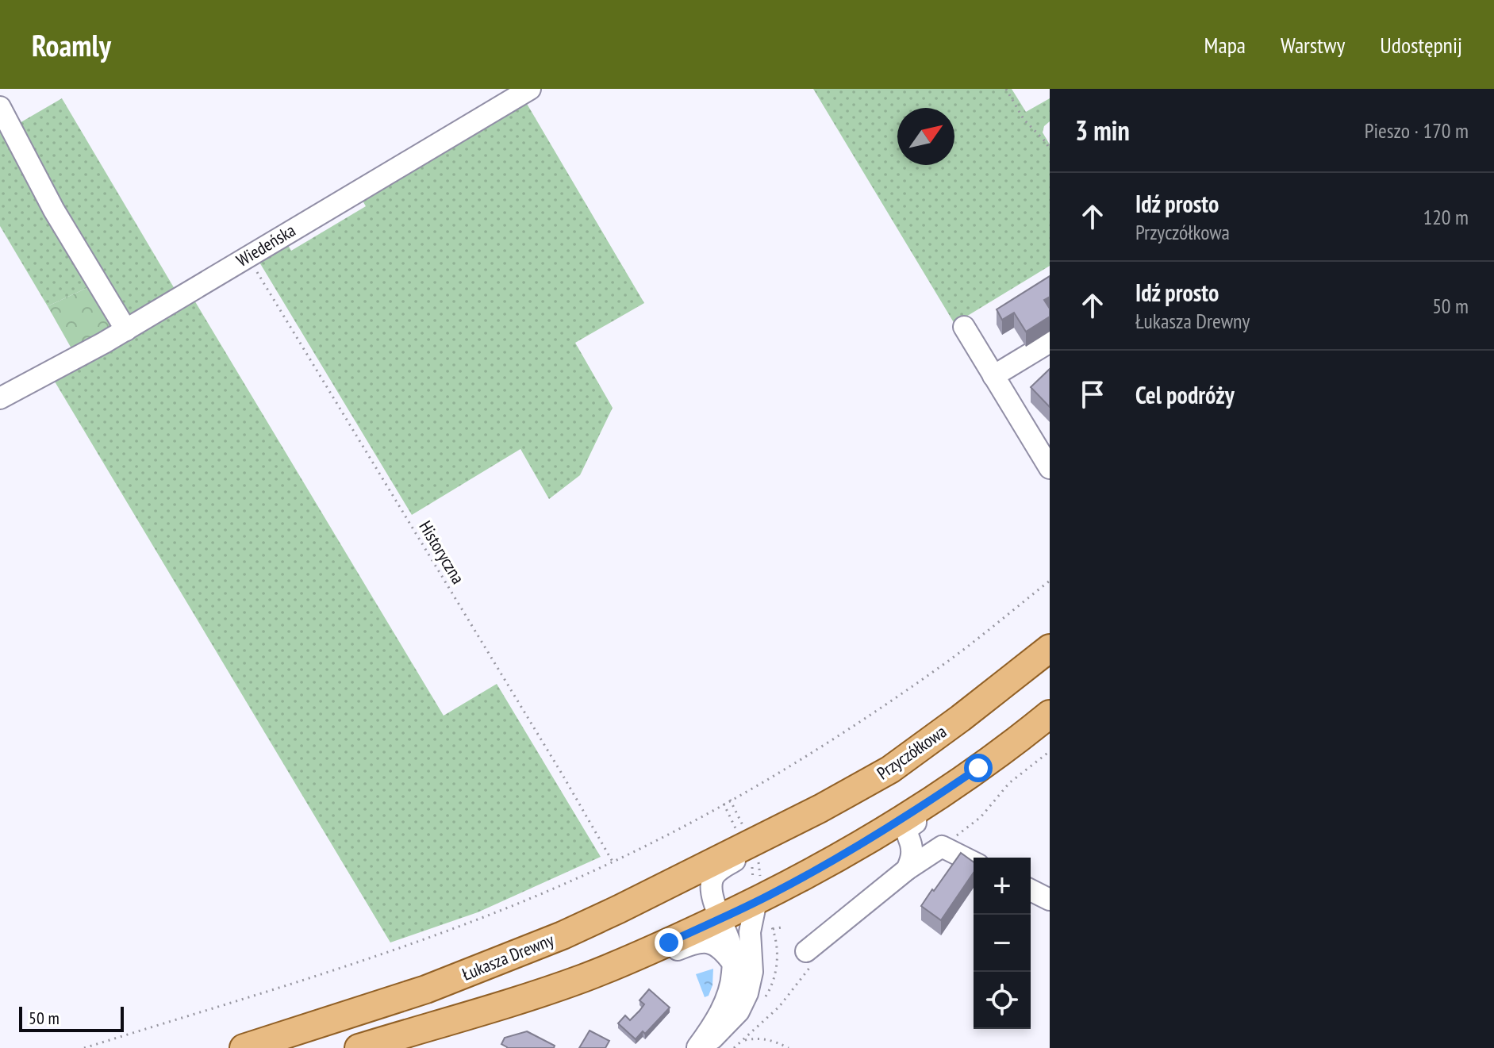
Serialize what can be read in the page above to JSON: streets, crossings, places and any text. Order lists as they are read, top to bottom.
{
  "streets": {
    "main road": ["Przyczółkowa", "Łukasza Drewny"],
    "street": ["Wiedeńska"],
    "path": ["Historyczna"]
  },
  "crossings": [
    ["Wiedeńska", "Historyczna"],
    ["Przyczółkowa", "Łukasza Drewny"]
  ],
  "scale_bar": "50 m",
  "north": "top right",
  "page": {
    "header": "Roamly",
    "nav": ["Mapa", "Warstwy", "Udostępnij"],
    "heading": ["3 min", "Pieszo · 170 m"],
    "list": [
      ["Idź prosto", "Przyczółkowa", "120 m"],
      ["Idź prosto", "Łukasza Drewny", "50 m"],
      "Cel podróży"
    ],
    "map_buttons": ["+", "−"],
    "scale": "50 m"
  }
}
